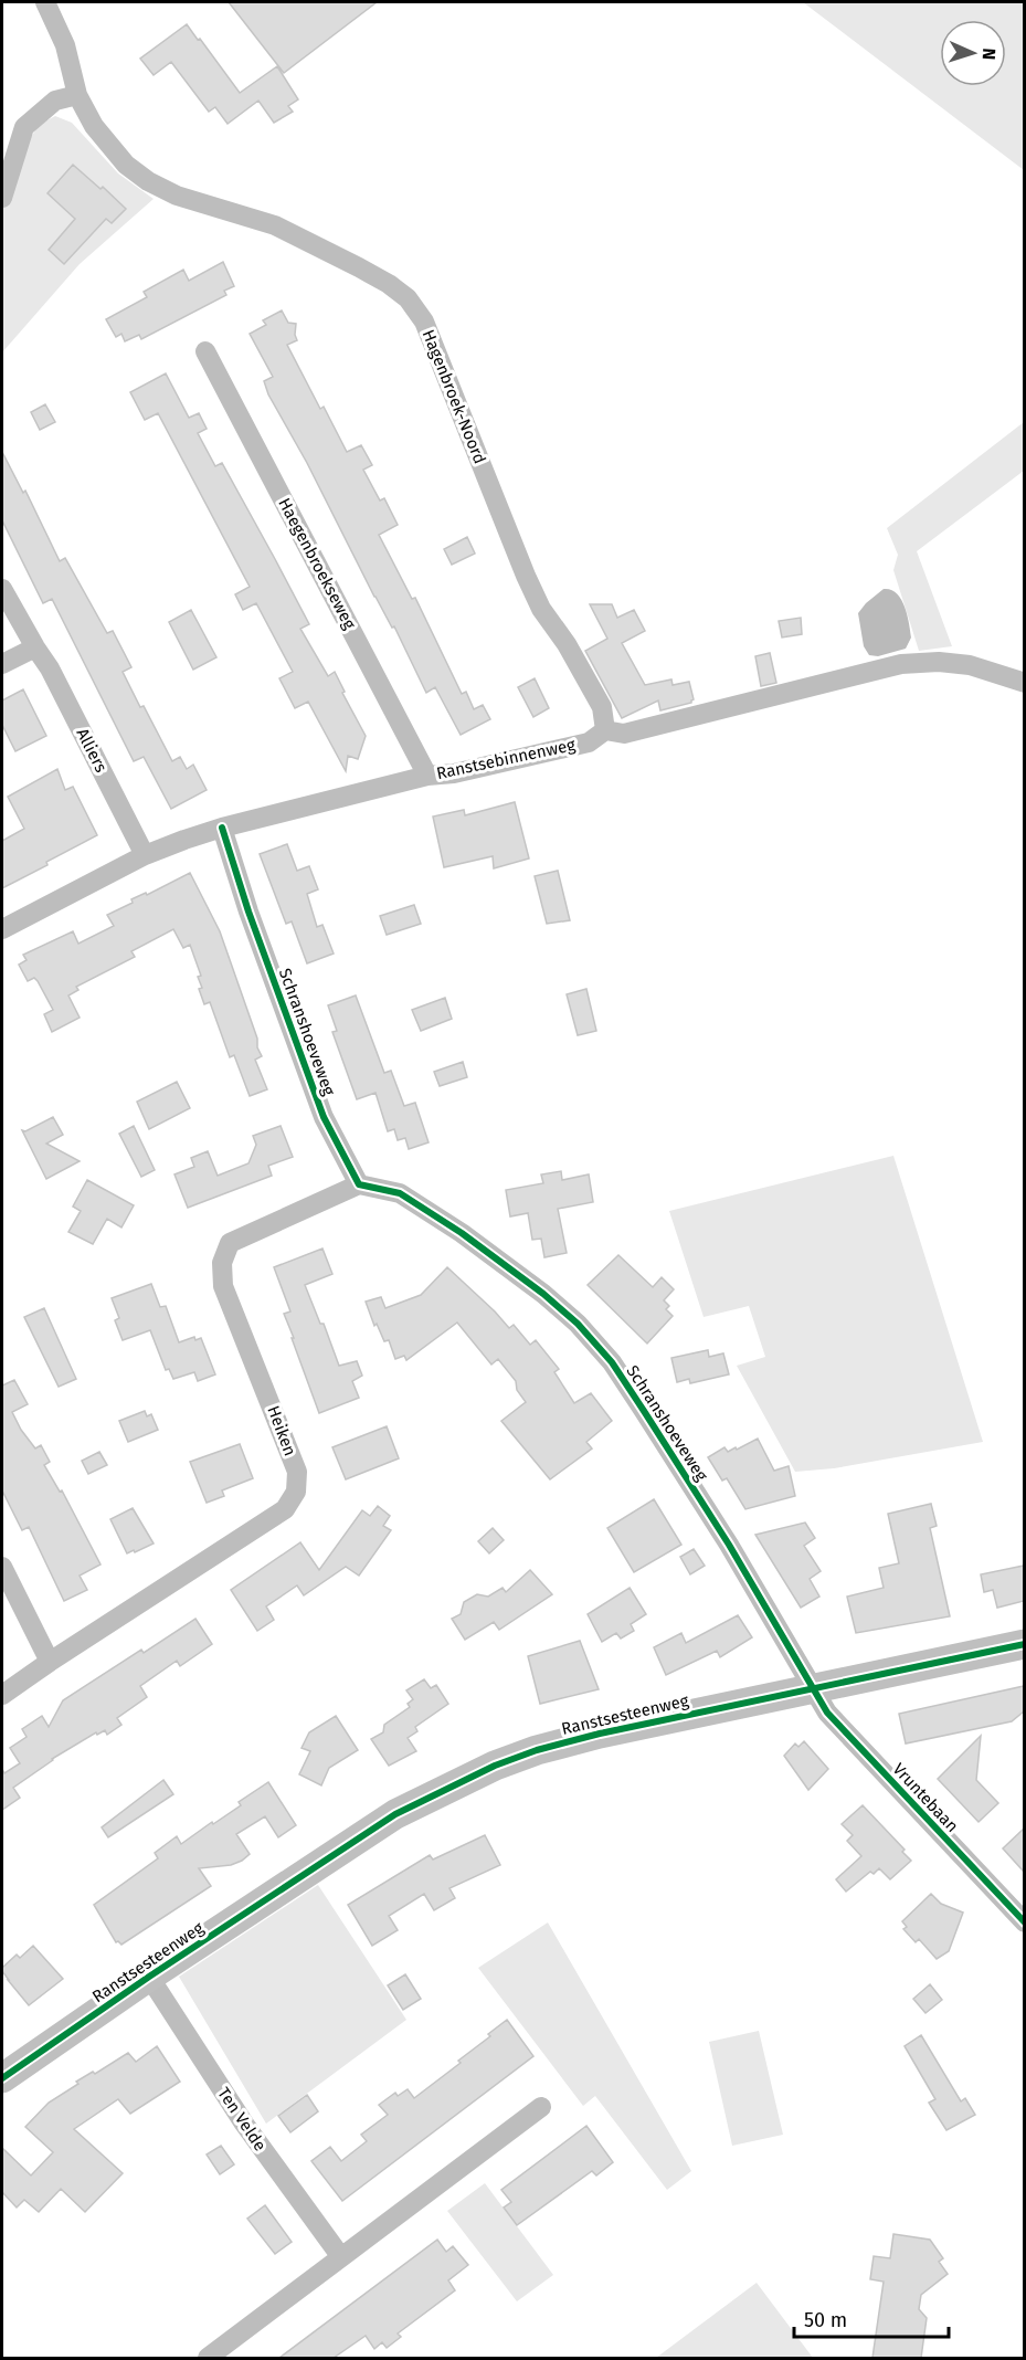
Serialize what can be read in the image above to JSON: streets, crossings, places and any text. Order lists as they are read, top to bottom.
{
  "streets": {
    "street": [
      "Hagenbroek-Noord",
      "Haegenbroekseweg",
      "Alliers",
      "Ranstsebinnenweg",
      "Schranshoeveweg",
      "Heiken",
      "Ranstsesteenweg",
      "Vruntebaan",
      "Ten Velde"
    ]
  },
  "crossings": [
    ["Hagenbroek-Noord", "Ranstsebinnenweg"],
    ["Haegenbroekseweg", "Ranstsebinnenweg"],
    ["Alliers", "Ranstsebinnenweg"],
    ["Ranstsebinnenweg", "Schranshoeveweg"],
    ["Schranshoeveweg", "Heiken"],
    ["Schranshoeveweg", "Ranstsesteenweg"],
    ["Schranshoeveweg", "Vruntebaan"],
    ["Ranstsesteenweg", "Vruntebaan"],
    ["Ranstsesteenweg", "Ten Velde"]
  ],
  "scale_bar": "50 m",
  "north": "right"
}
